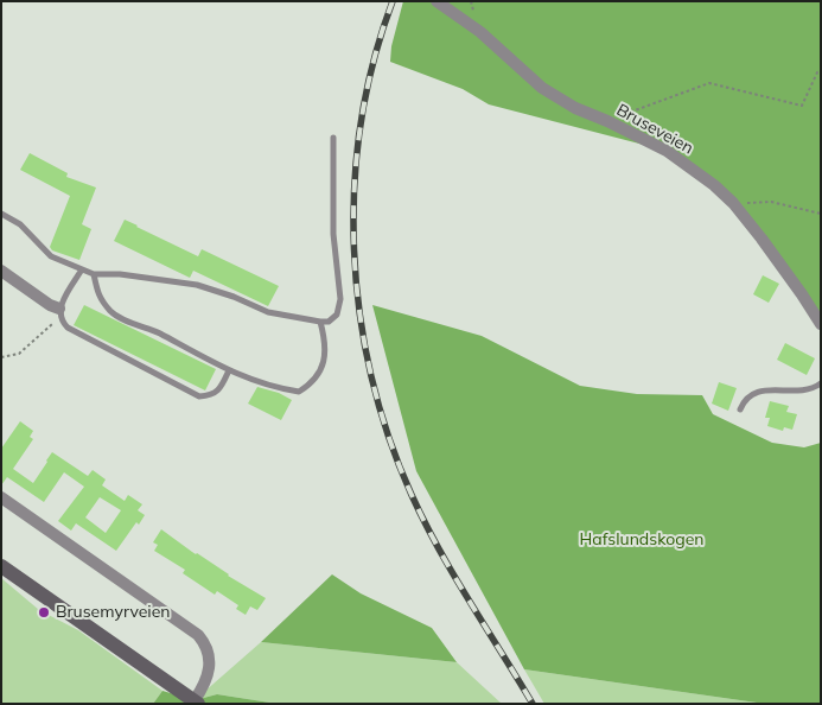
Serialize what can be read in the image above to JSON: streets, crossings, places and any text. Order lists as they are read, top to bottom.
{
  "streets": {
    "street": ["Bruseveien"]
  },
  "parks": ["Hafslundskogen"],
  "places": ["Brusemyrveien"]
}
